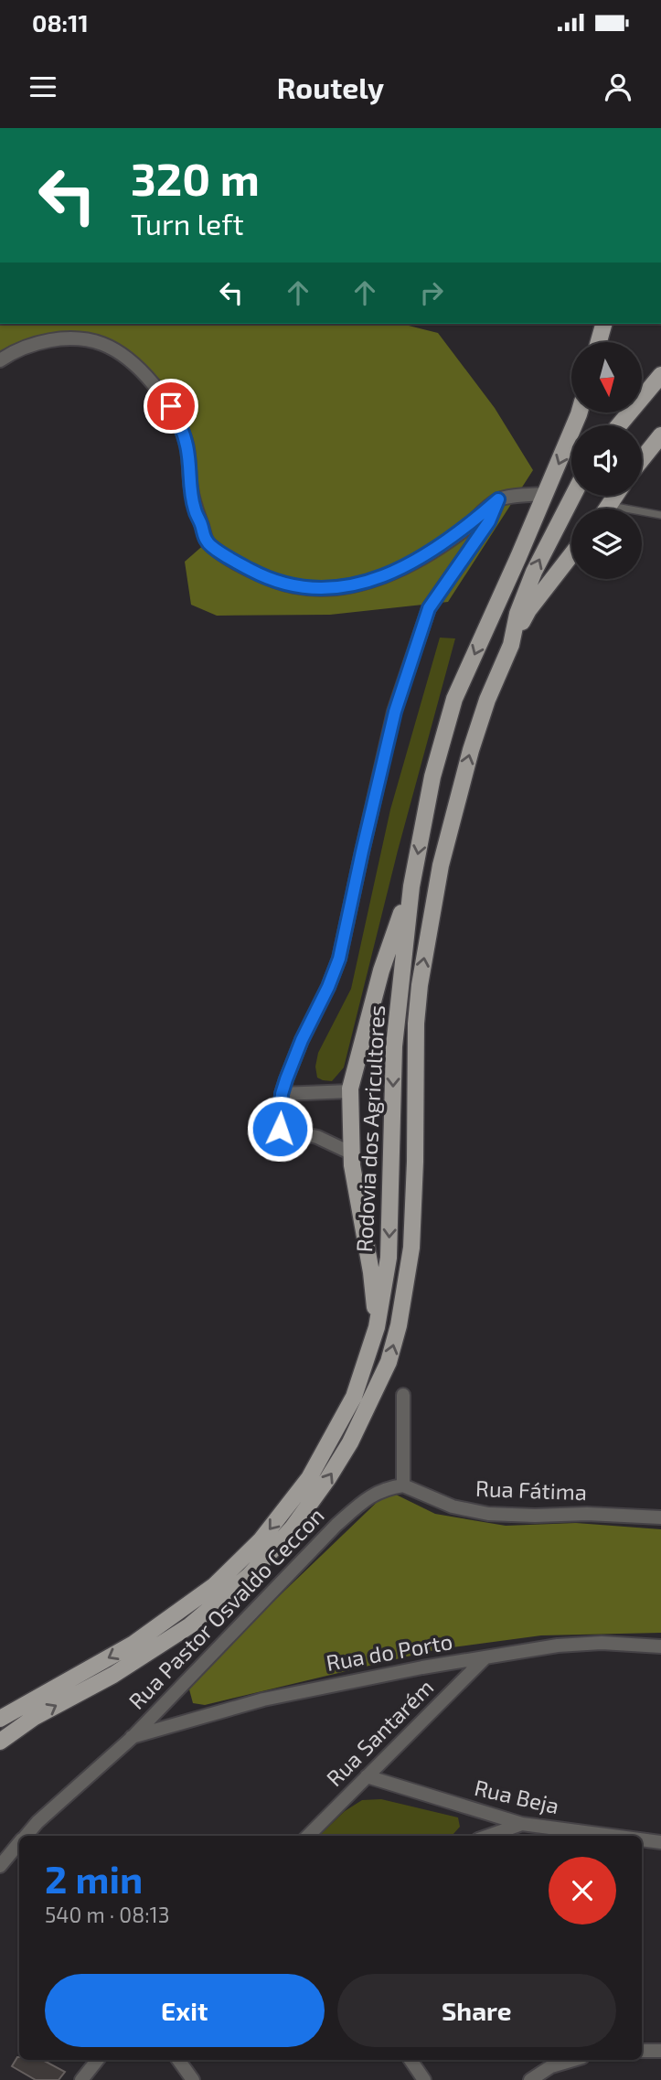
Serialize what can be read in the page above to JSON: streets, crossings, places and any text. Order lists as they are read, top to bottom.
{
  "streets": {
    "main road": ["Rodovia dos Agricultores"],
    "street": [
      "Rua Fátima",
      "Rua Pastor Osvaldo Ceccon",
      "Rua do Porto",
      "Rua Santarém",
      "Rua Beja"
    ]
  },
  "crossings": [
    ["Rua Fátima", "Rua Pastor Osvaldo Ceccon"],
    ["Rua Pastor Osvaldo Ceccon", "Rua do Porto"],
    ["Rua do Porto", "Rua Santarém"],
    ["Rua Santarém", "Rua Beja"]
  ],
  "north": "bottom",
  "page": {
    "status": "08:11",
    "header": "Routely",
    "turn": ["320 m", "Turn left"],
    "heading": ["2 min", "540 m · 08:13"],
    "buttons": ["Exit", "Share"]
  }
}
